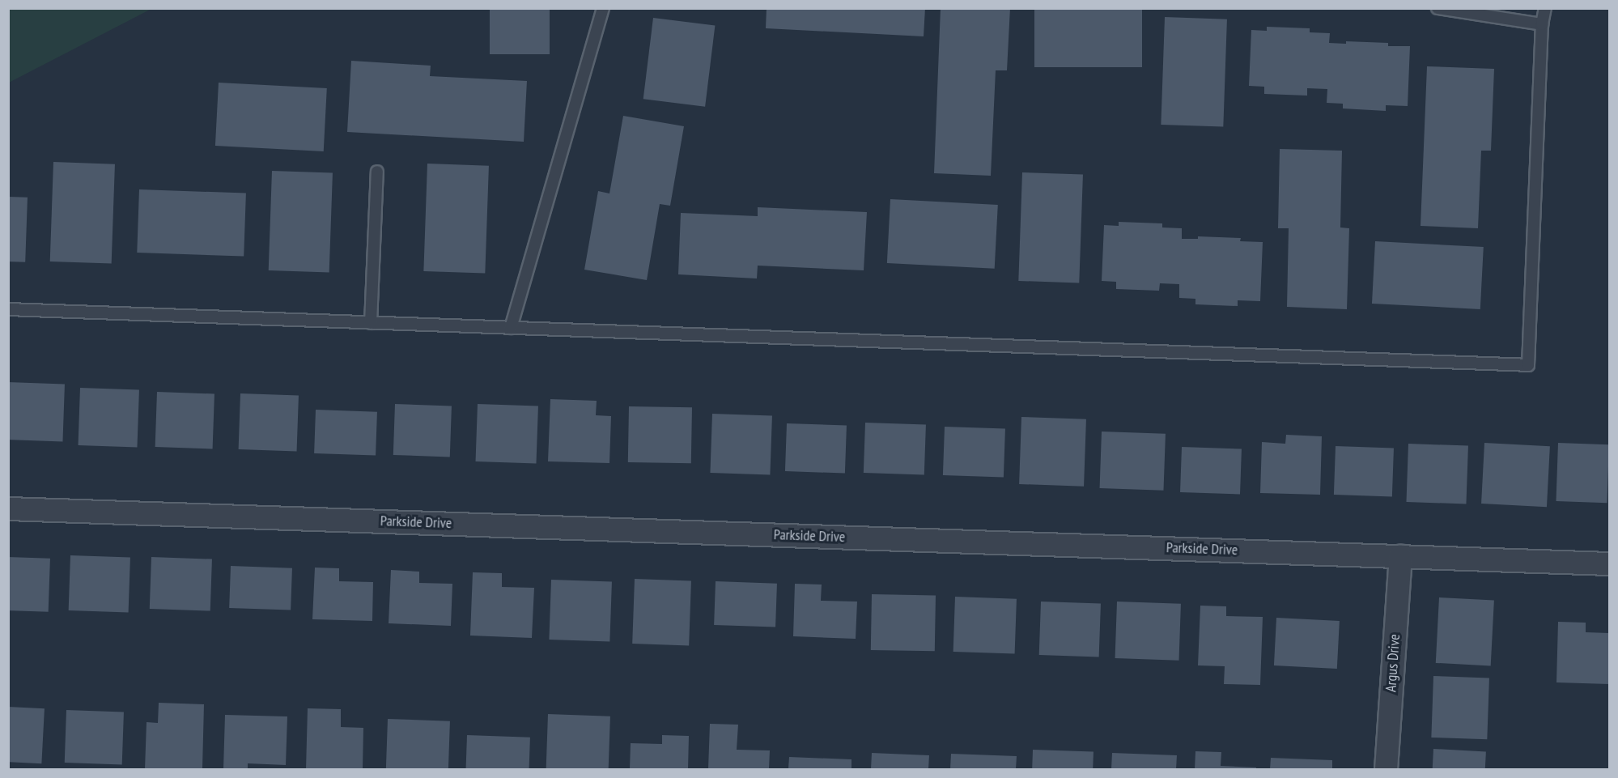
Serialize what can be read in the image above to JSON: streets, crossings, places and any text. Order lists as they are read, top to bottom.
{
  "streets": {
    "street": ["Parkside Drive", "Argus Drive"]
  },
  "crossings": [
    ["Parkside Drive", "Argus Drive"]
  ]
}
